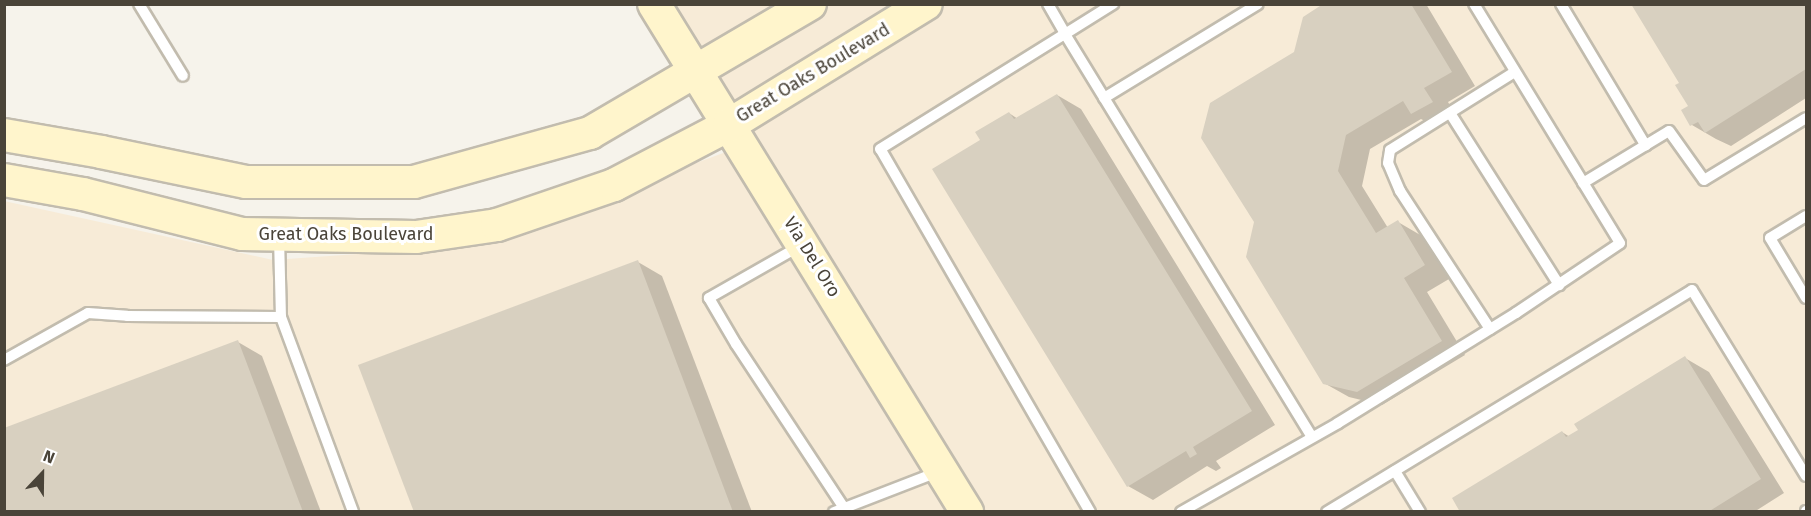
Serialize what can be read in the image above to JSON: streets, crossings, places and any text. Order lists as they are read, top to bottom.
{
  "streets": {
    "main road": ["Great Oaks Boulevard", "Via Del Oro"]
  },
  "crossings": [
    ["Great Oaks Boulevard", "Via Del Oro"]
  ],
  "north": "top"
}
